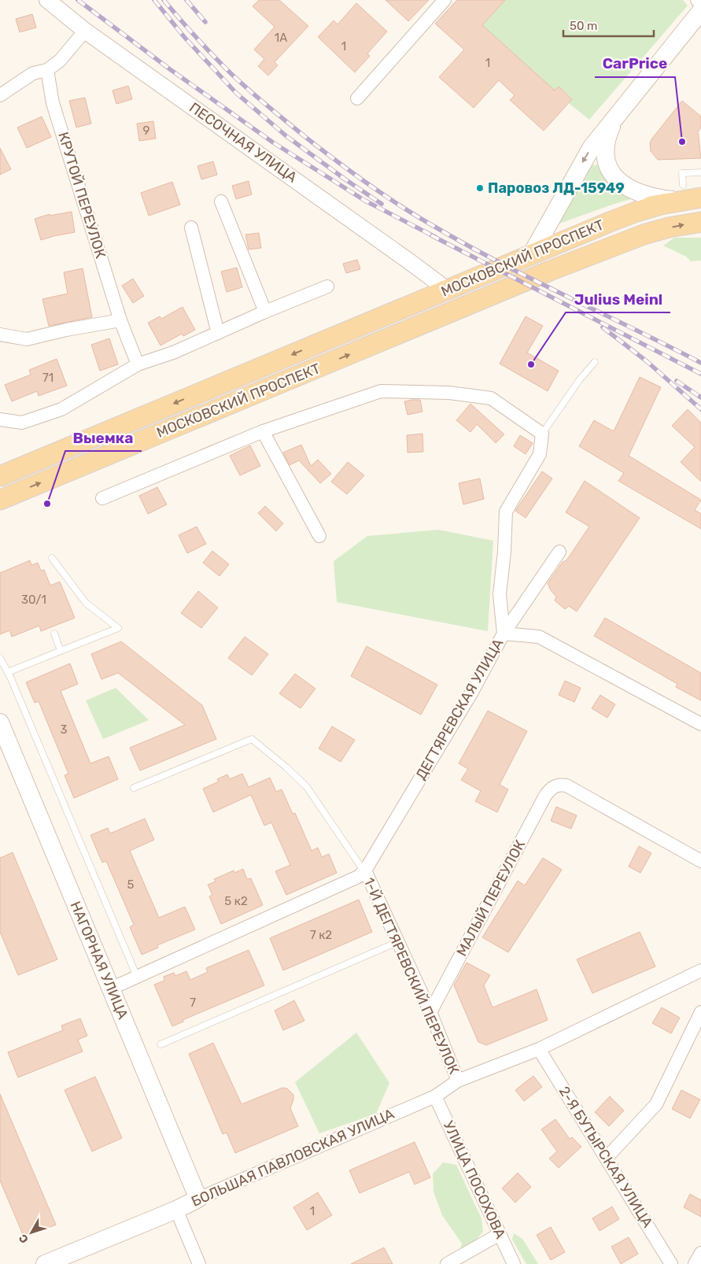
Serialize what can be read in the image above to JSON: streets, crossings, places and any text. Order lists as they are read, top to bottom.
{
  "streets": {
    "main road": ["МОСКОВСКИЙ ПРОСПЕКТ", "НАГОРНАЯ УЛИЦА", "БОЛЬШАЯ ПАВЛОВСКАЯ УЛИЦА"],
    "street": [
      "ПЕСОЧНАЯ УЛИЦА",
      "КРУТОЙ ПЕРЕУЛОК",
      "ДЕГТЯРЕВСКАЯ УЛИЦА",
      "МАЛЫЙ ПЕРЕУЛОК",
      "1-Й ДЕГТЯРЕВСКИЙ ПЕРЕУЛОК",
      "2-Я БУТЫРСКАЯ УЛИЦА",
      "УЛИЦА ПОСОХОВА"
    ]
  },
  "crossings": [
    ["ПЕСОЧНАЯ УЛИЦА", "МОСКОВСКИЙ ПРОСПЕКТ"],
    ["ДЕГТЯРЕВСКАЯ УЛИЦА", "1-Й ДЕГТЯРЕВСКИЙ ПЕРЕУЛОК"],
    ["МАЛЫЙ ПЕРЕУЛОК", "1-Й ДЕГТЯРЕВСКИЙ ПЕРЕУЛОК"],
    ["НАГОРНАЯ УЛИЦА", "БОЛЬШАЯ ПАВЛОВСКАЯ УЛИЦА"],
    ["1-Й ДЕГТЯРЕВСКИЙ ПЕРЕУЛОК", "БОЛЬШАЯ ПАВЛОВСКАЯ УЛИЦА"],
    ["2-Я БУТЫРСКАЯ УЛИЦА", "БОЛЬШАЯ ПАВЛОВСКАЯ УЛИЦА"],
    ["БОЛЬШАЯ ПАВЛОВСКАЯ УЛИЦА", "УЛИЦА ПОСОХОВА"]
  ],
  "places": [
    "CarPrice",
    "Паровоз ЛД-15949",
    "Julius Meinl",
    "Выемка"
  ],
  "house_numbers": [
    "1А",
    "1",
    "1",
    "9",
    "71",
    "30/1",
    "3",
    "5",
    "5 к2",
    "7 к2",
    "7",
    "1"
  ],
  "scale_bar": "50 m",
  "north": "bottom left"
}
